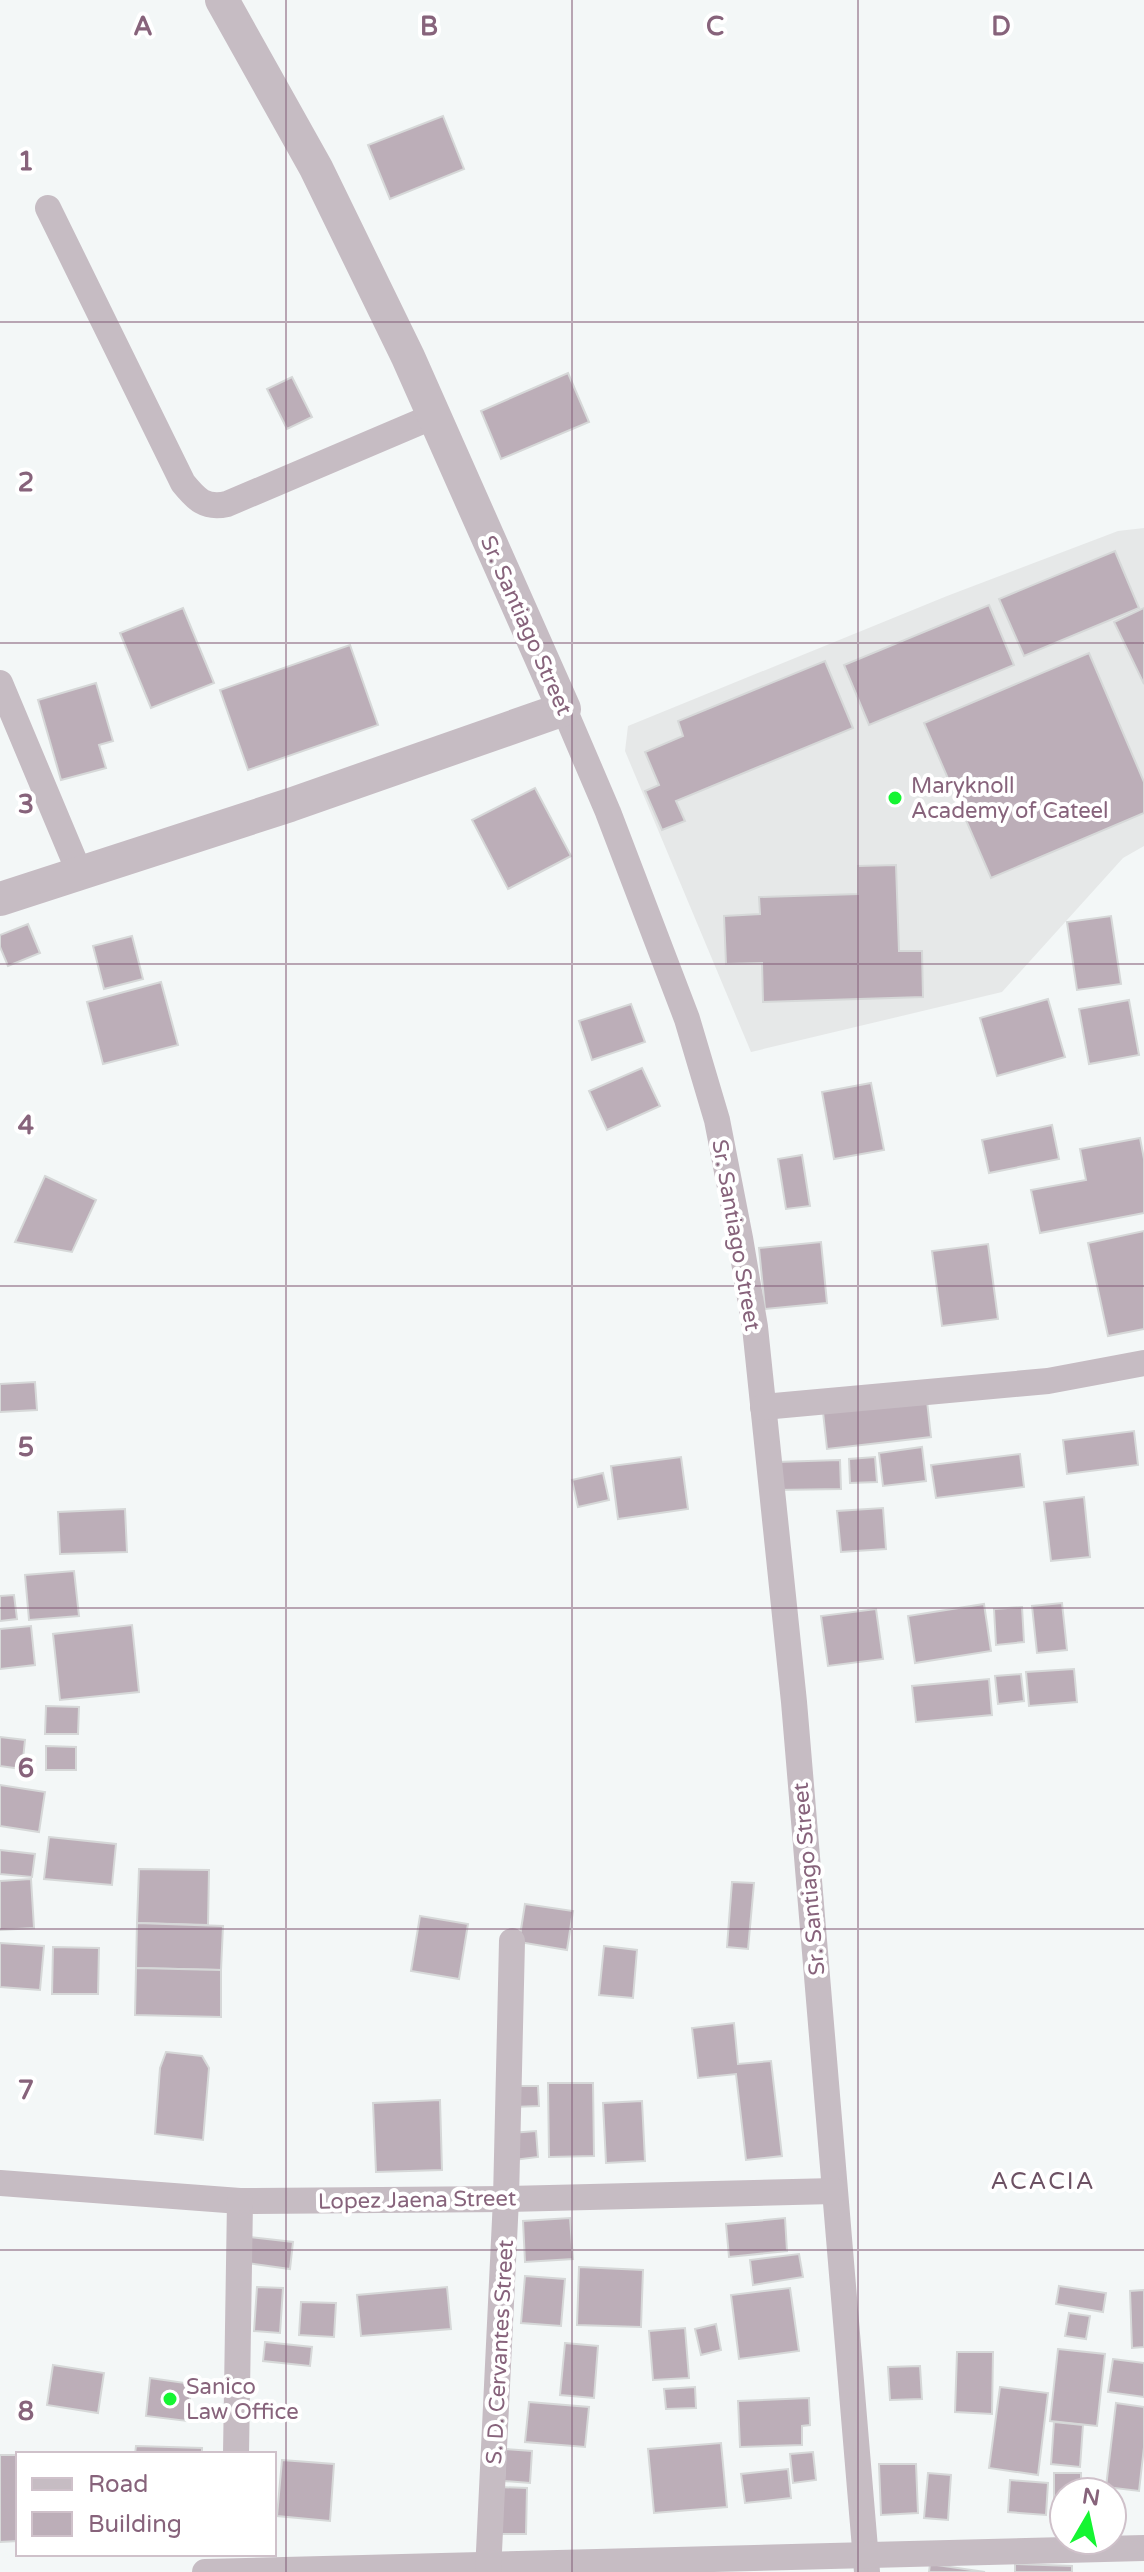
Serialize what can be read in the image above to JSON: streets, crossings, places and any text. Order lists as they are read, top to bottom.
{
  "streets": {
    "street": ["Sr. Santiago Street", "Lopez Jaena Street", "S. D. Cervantes Street"]
  },
  "crossings": [
    ["Sr. Santiago Street", "Lopez Jaena Street"],
    ["Lopez Jaena Street", "S. D. Cervantes Street"]
  ],
  "districts": ["ACACIA"],
  "places": ["Maryknoll Academy of Cateel", "Sanico Law Office"],
  "legend": ["Road", "Building"],
  "north": "top",
  "grid": {
    "columns": [
      "A",
      "B",
      "C",
      "D"
    ],
    "rows": [
      "1",
      "2",
      "3",
      "4",
      "5",
      "6",
      "7",
      "8"
    ]
  }
}
